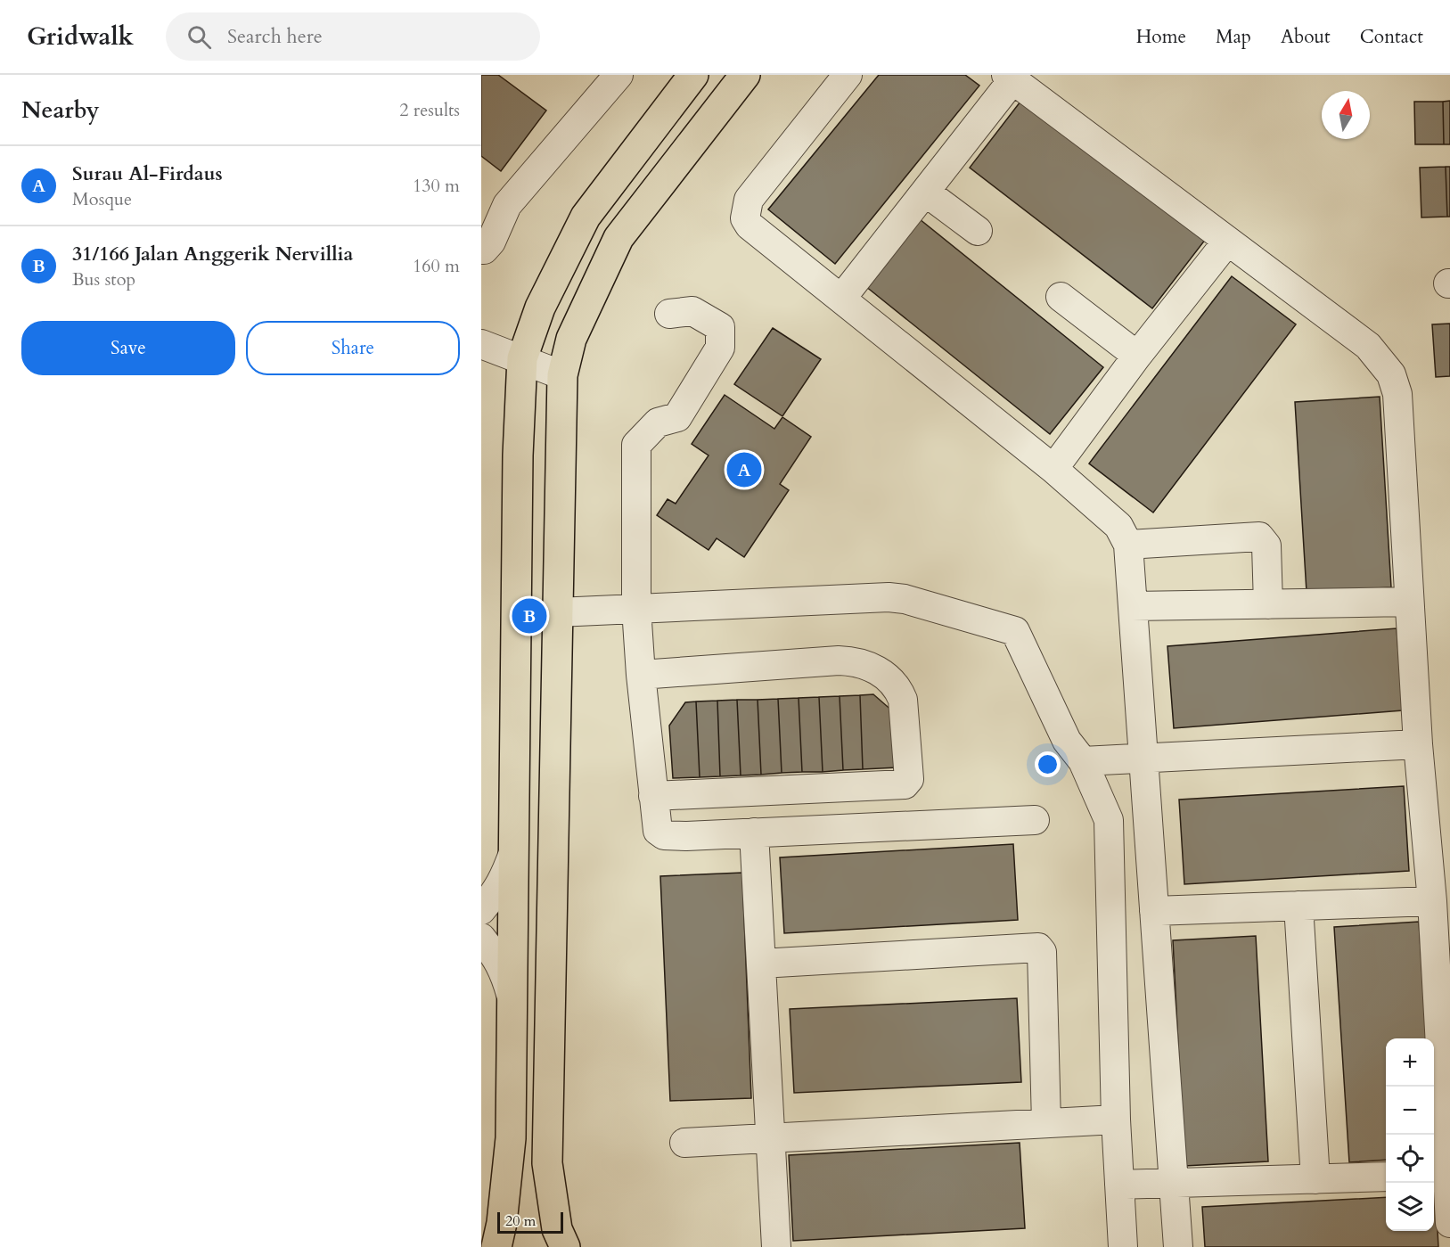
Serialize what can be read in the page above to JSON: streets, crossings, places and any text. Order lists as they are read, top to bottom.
{
  "scale_bar": "20 m",
  "north": "top",
  "page": {
    "header": "Gridwalk",
    "search": "Search here",
    "nav": [
      "Home",
      "Map",
      "About",
      "Contact"
    ],
    "heading": ["Nearby", "2 results"],
    "list": [
      {
        "mark": "A",
        "name": "Surau Al-Firdaus",
        "note": "Mosque",
        "value": "130 m"
      },
      {
        "mark": "B",
        "name": "31/166 Jalan Anggerik Nervillia",
        "note": "Bus stop",
        "value": "160 m"
      }
    ],
    "buttons": ["Save", "Share"],
    "pins": ["A", "B"],
    "map_buttons": ["+", "−"],
    "scale": "20 m"
  }
}
